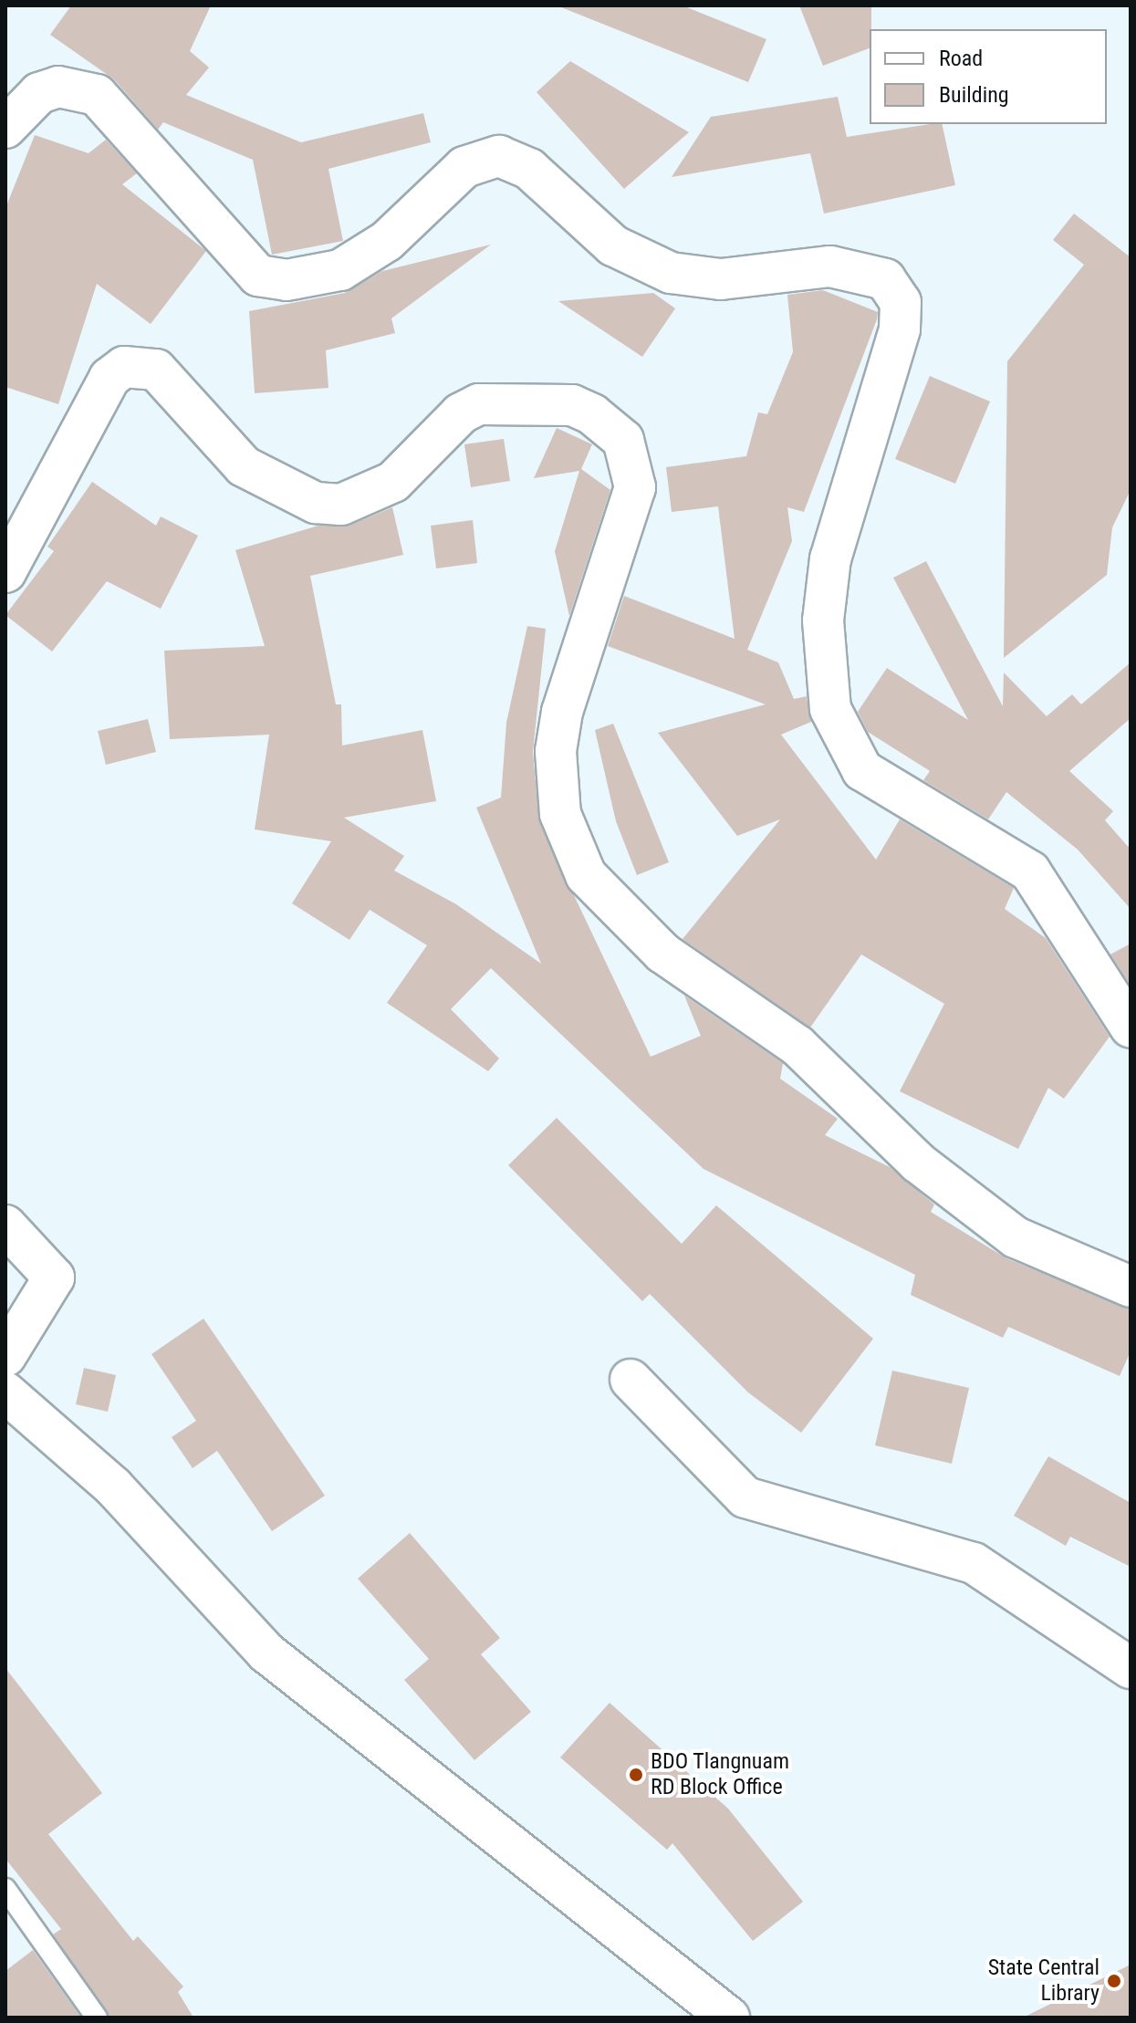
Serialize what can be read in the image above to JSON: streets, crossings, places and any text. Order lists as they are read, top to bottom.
{
  "places": ["BDO Tlangnuam RD Block Office", "State Central Library"],
  "legend": ["Road", "Building"]
}
